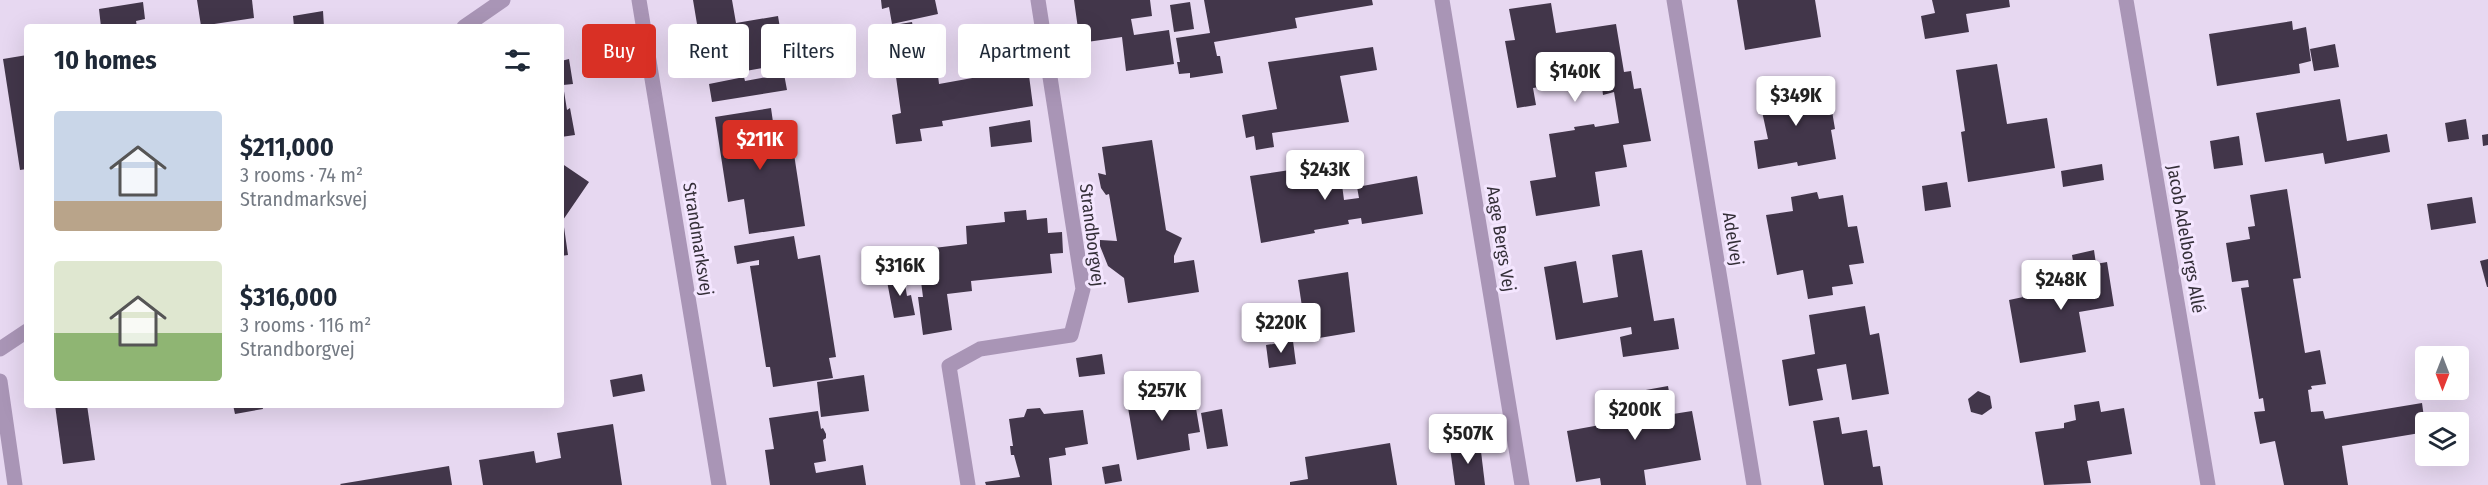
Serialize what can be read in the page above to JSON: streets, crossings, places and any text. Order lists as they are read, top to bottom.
{
  "streets": {
    "street": [
      "Strandborgvej",
      "Strandmarksvej",
      "Aage Bergs Vej",
      "Adelvej",
      "Jacob Adelborgs Allé"
    ]
  },
  "north": "bottom",
  "page": {
    "chip": [
      "Buy",
      "Rent",
      "Filters",
      "New",
      "Apartment"
    ],
    "heading": "10 homes",
    "price": [
      "$140K",
      "$349K",
      "$211K",
      "$243K",
      "$316K",
      "$248K",
      "$220K",
      "$257K",
      "$200K",
      "$507K"
    ],
    "list": [
      {
        "name": "$211,000",
        "note": "3 rooms · 74 m² · Strandmarksvej"
      },
      {
        "name": "$316,000",
        "note": "3 rooms · 116 m² · Strandborgvej"
      }
    ]
  }
}
